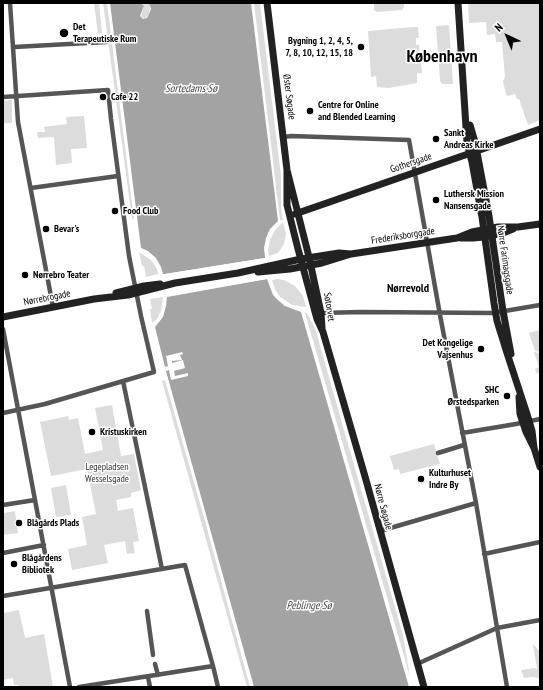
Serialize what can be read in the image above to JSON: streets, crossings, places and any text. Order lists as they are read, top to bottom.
{
  "streets": {
    "street": [
      "Øster Søgade",
      "Gothersgade",
      "Frederiksborggade",
      "Nørre Farimagsgade",
      "Nørrebrogade",
      "Søtorvet",
      "Nørre Søgade"
    ]
  },
  "crossings": [
    ["Øster Søgade", "Søtorvet"],
    ["Gothersgade", "Nørre Farimagsgade"],
    ["Gothersgade", "Søtorvet"],
    ["Frederiksborggade", "Nørre Farimagsgade"],
    ["Frederiksborggade", "Nørrebrogade"],
    ["Frederiksborggade", "Søtorvet"],
    ["Søtorvet", "Nørre Søgade"]
  ],
  "districts": ["København", "Nørrevold"],
  "water": ["Sortedams Sø", "Peblinge Sø"],
  "parks": ["Legepladsen Wesselsgade"],
  "places": [
    "Det Terapeutiske Rum",
    "Bygning 1, 2, 4, 5, 7, 8, 10, 12, 15, 18",
    "Cafe 22",
    "Centre for Online and Blended Learning",
    "Sankt Andreas Kirke",
    "Luthersk Mission Nansensgade",
    "Food Club",
    "Bevar's",
    "Nørrebro Teater",
    "Det Kongelige Vajsenhus",
    "SHC Ørstedsparken",
    "Kristuskirken",
    "Kulturhuset Indre By",
    "Blågårds Plads",
    "Blågårdens Bibliotek"
  ],
  "north": "top left"
}
